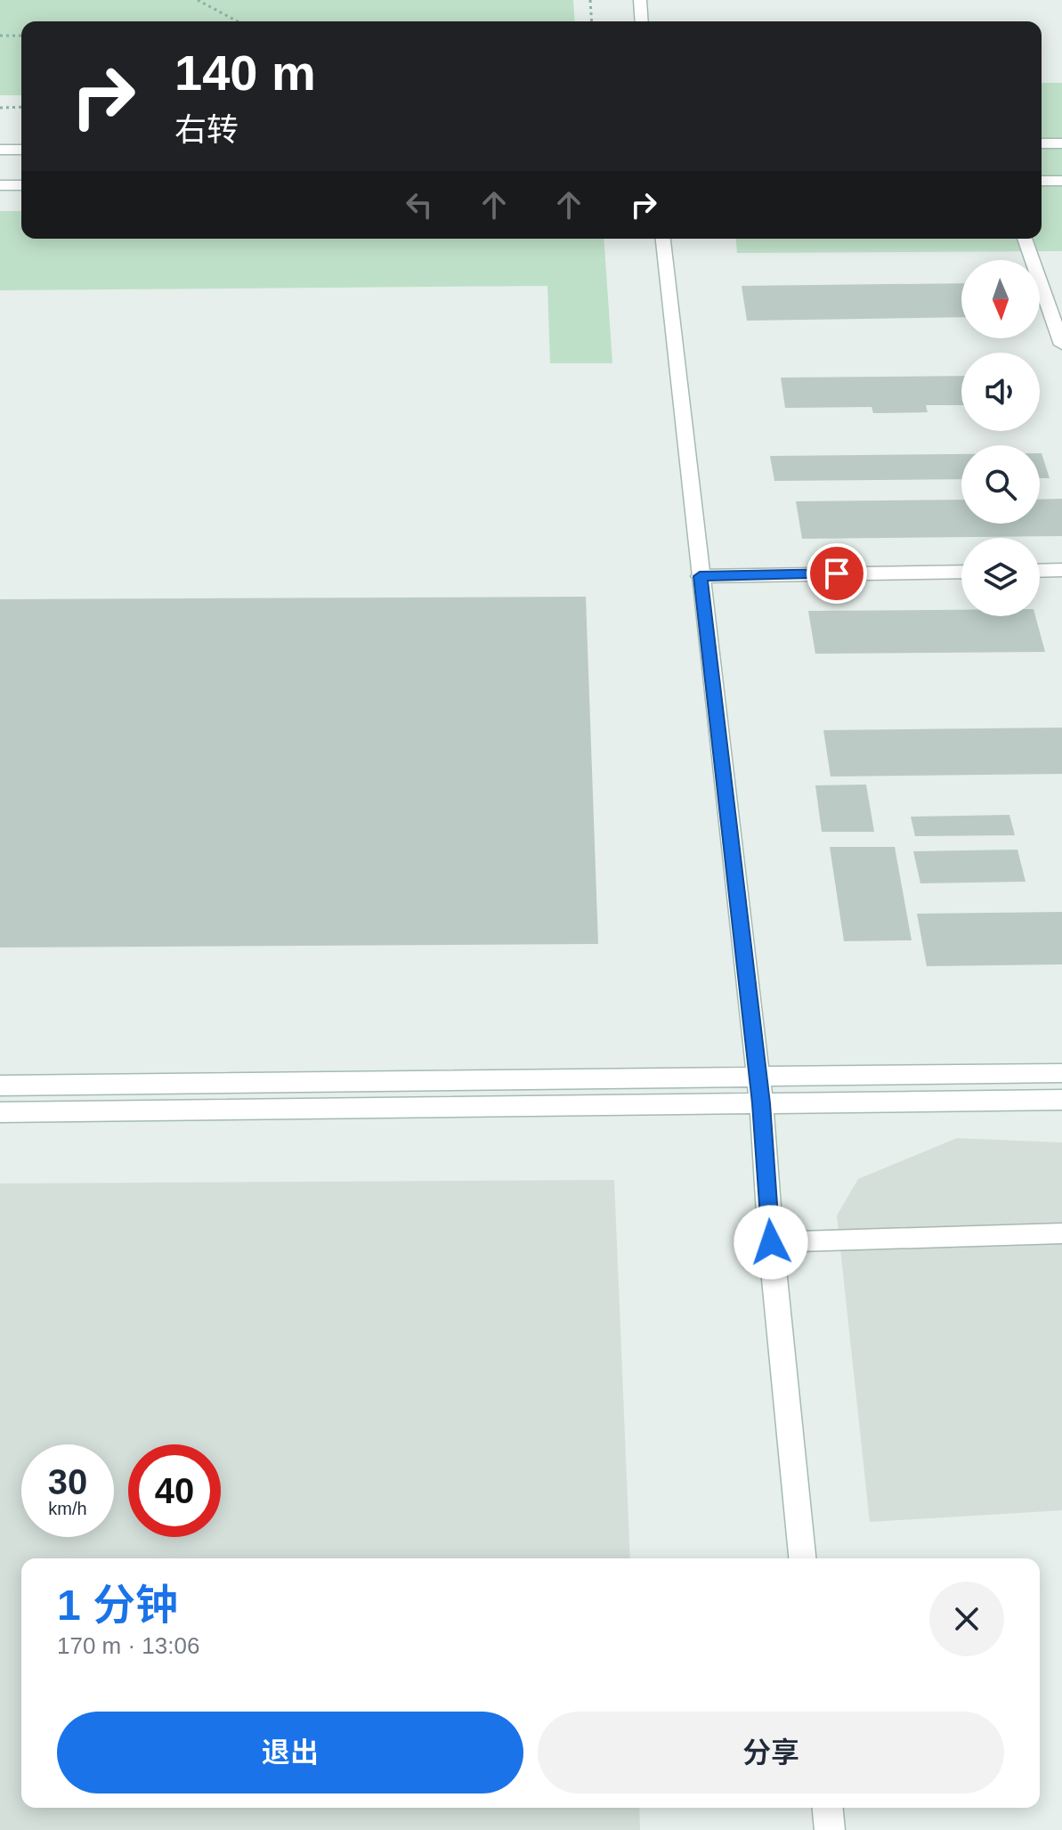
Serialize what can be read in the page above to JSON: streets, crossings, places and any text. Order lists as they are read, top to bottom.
{
  "north": "bottom",
  "page": {
    "turn": ["140 m", "右转"],
    "speed": "30 km/h",
    "limit": "40",
    "heading": ["1 分钟", "170 m · 13:06"],
    "buttons": ["退出", "分享"]
  }
}
